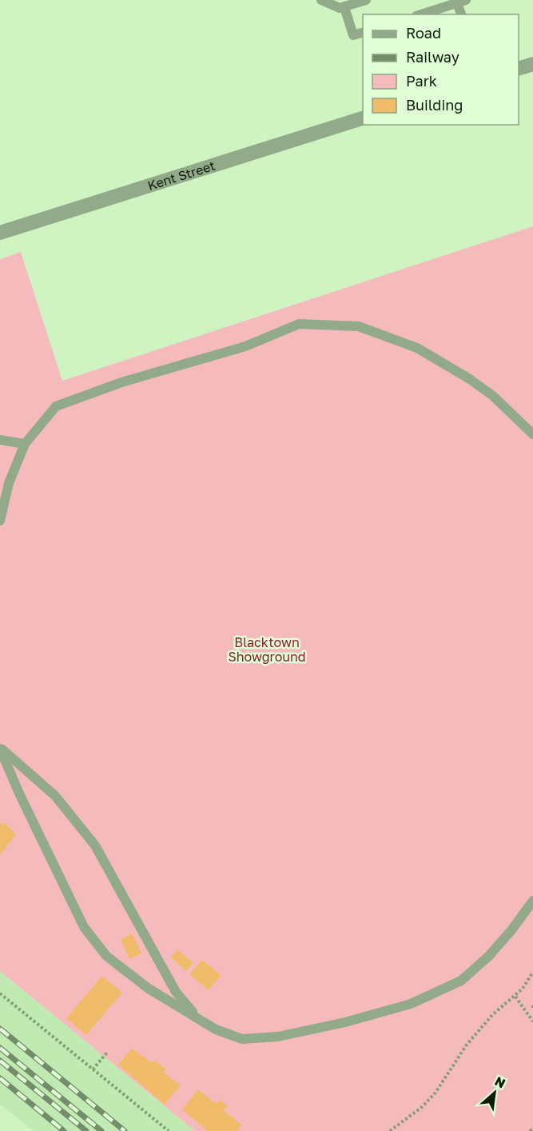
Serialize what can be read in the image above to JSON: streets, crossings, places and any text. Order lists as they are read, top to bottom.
{
  "streets": {
    "street": ["Kent Street"]
  },
  "parks": ["Blacktown Showground"],
  "legend": [
    "Road",
    "Railway",
    "Park",
    "Building"
  ],
  "north": "top right"
}
